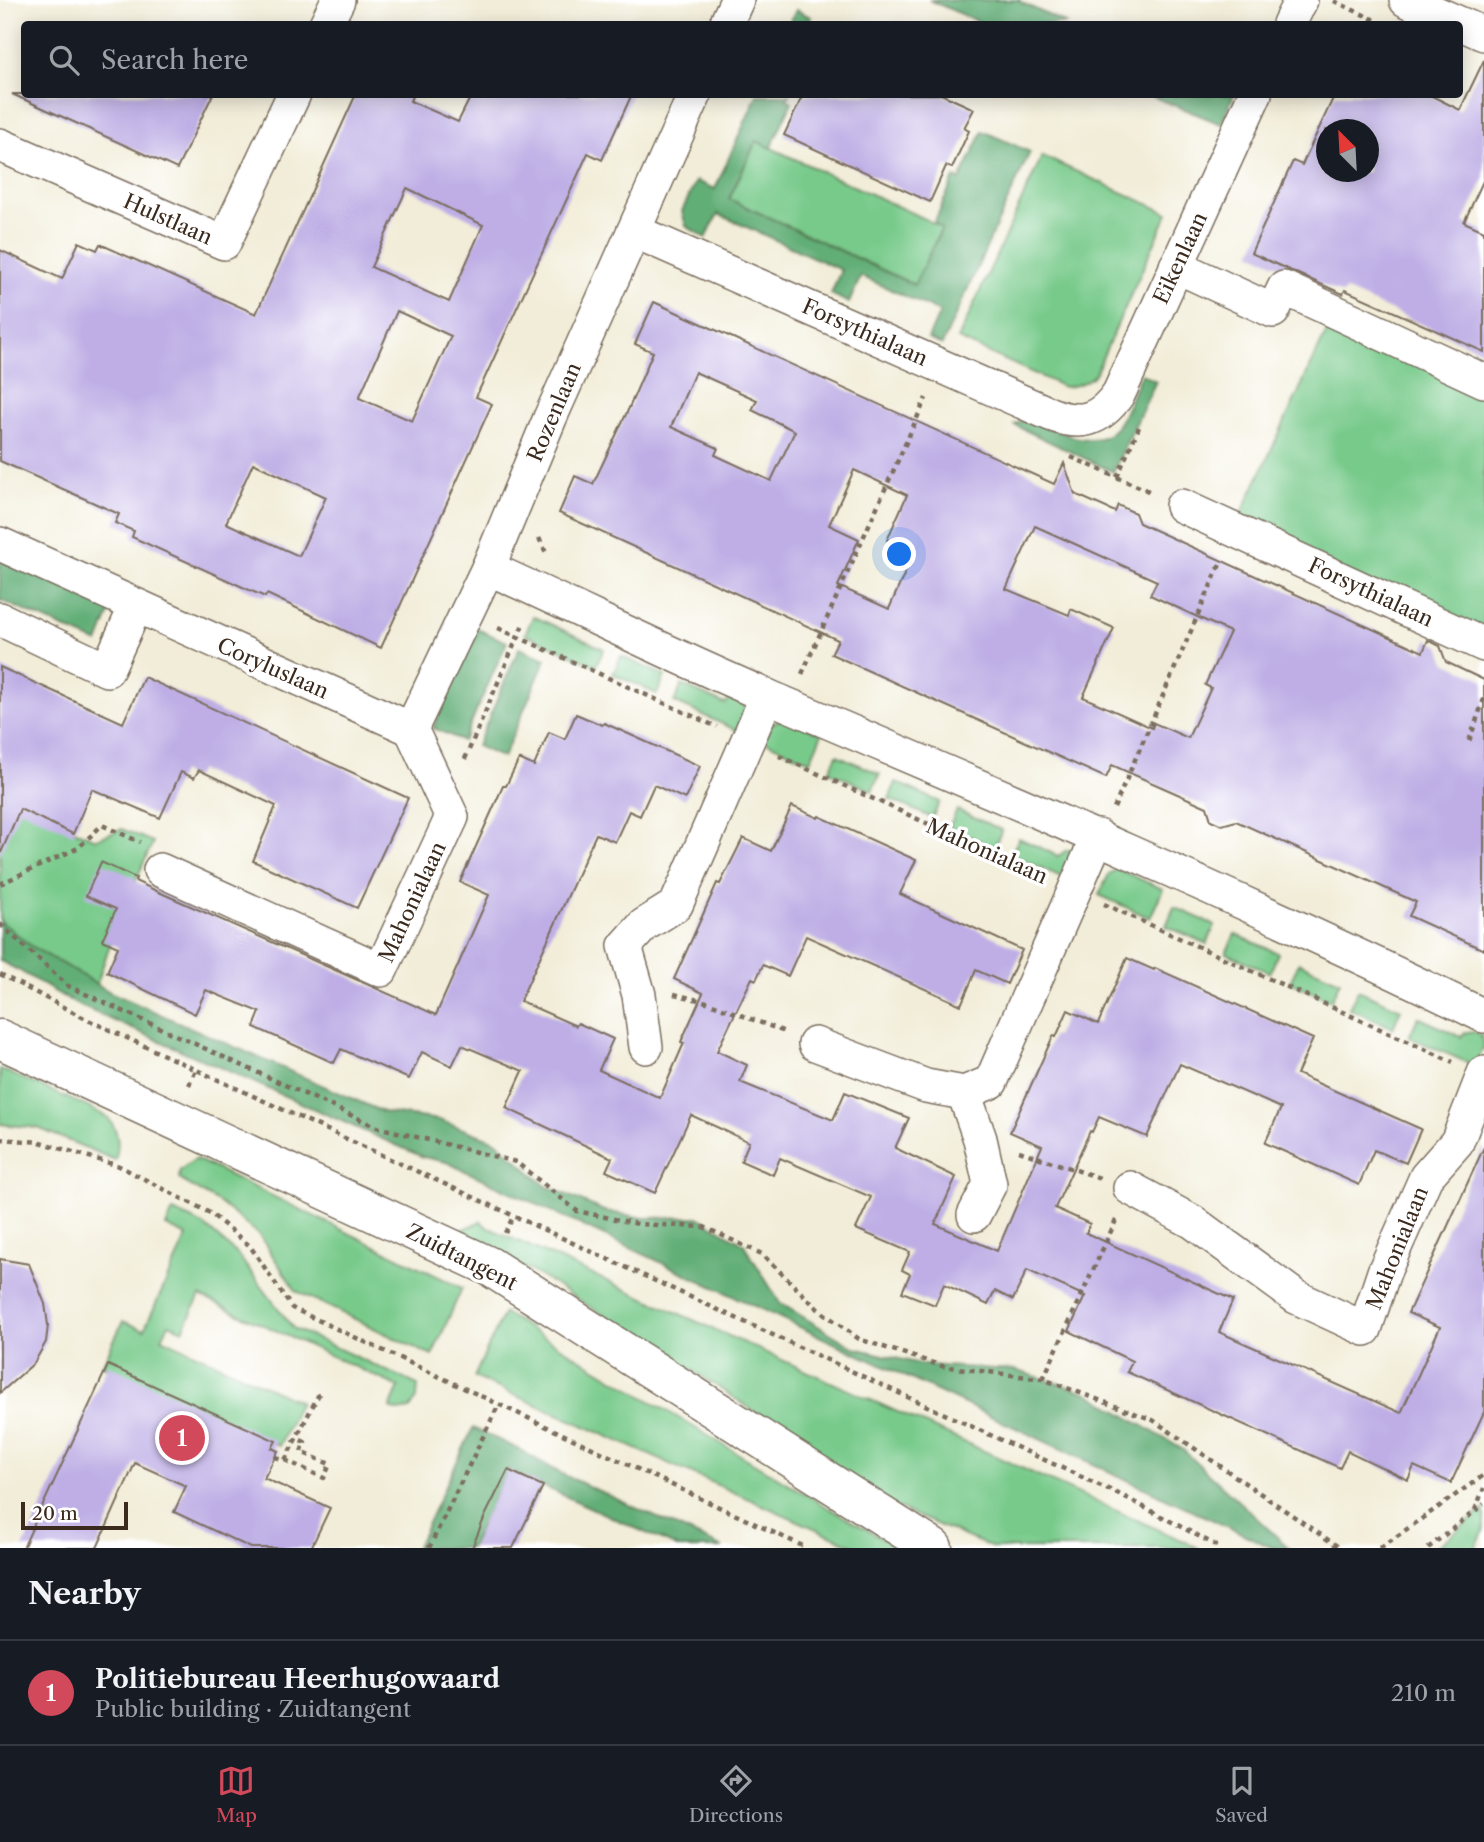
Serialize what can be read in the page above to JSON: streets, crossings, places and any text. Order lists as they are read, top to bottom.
{
  "streets": {
    "main road": ["Zuidtangent"],
    "street": [
      "Hulstlaan",
      "Eikenlaan",
      "Forsythialaan",
      "Rozenlaan",
      "Coryluslaan",
      "Mahonialaan"
    ]
  },
  "crossings": [
    ["Eikenlaan", "Forsythialaan"],
    ["Forsythialaan", "Rozenlaan"],
    ["Rozenlaan", "Coryluslaan"],
    ["Rozenlaan", "Mahonialaan"],
    ["Coryluslaan", "Mahonialaan"]
  ],
  "scale_bar": "20 m",
  "north": "top left",
  "page": {
    "search": "Search here",
    "pins": "1",
    "scale": "20 m",
    "heading": "Nearby",
    "list": [
      {
        "mark": "1",
        "name": "Politiebureau Heerhugowaard",
        "note": "Public building · Zuidtangent",
        "value": "210 m"
      }
    ],
    "nav": ["Map", "Directions", "Saved"]
  }
}
